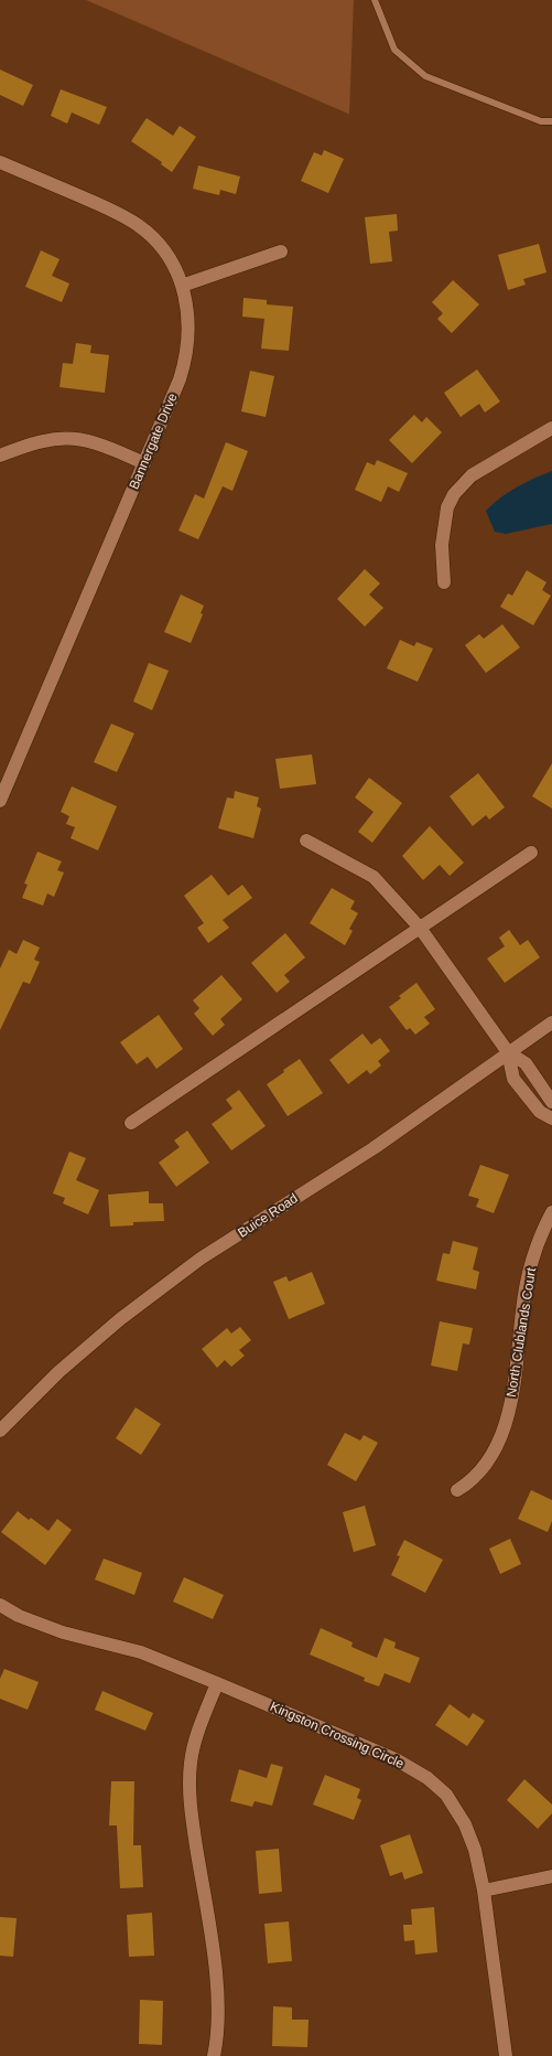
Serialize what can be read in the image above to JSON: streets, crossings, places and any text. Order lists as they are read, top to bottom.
{
  "streets": {
    "street": [
      "Bannergate Drive",
      "Buice Road",
      "North Clublands Court",
      "Kingston Crossing Circle"
    ]
  }
}
